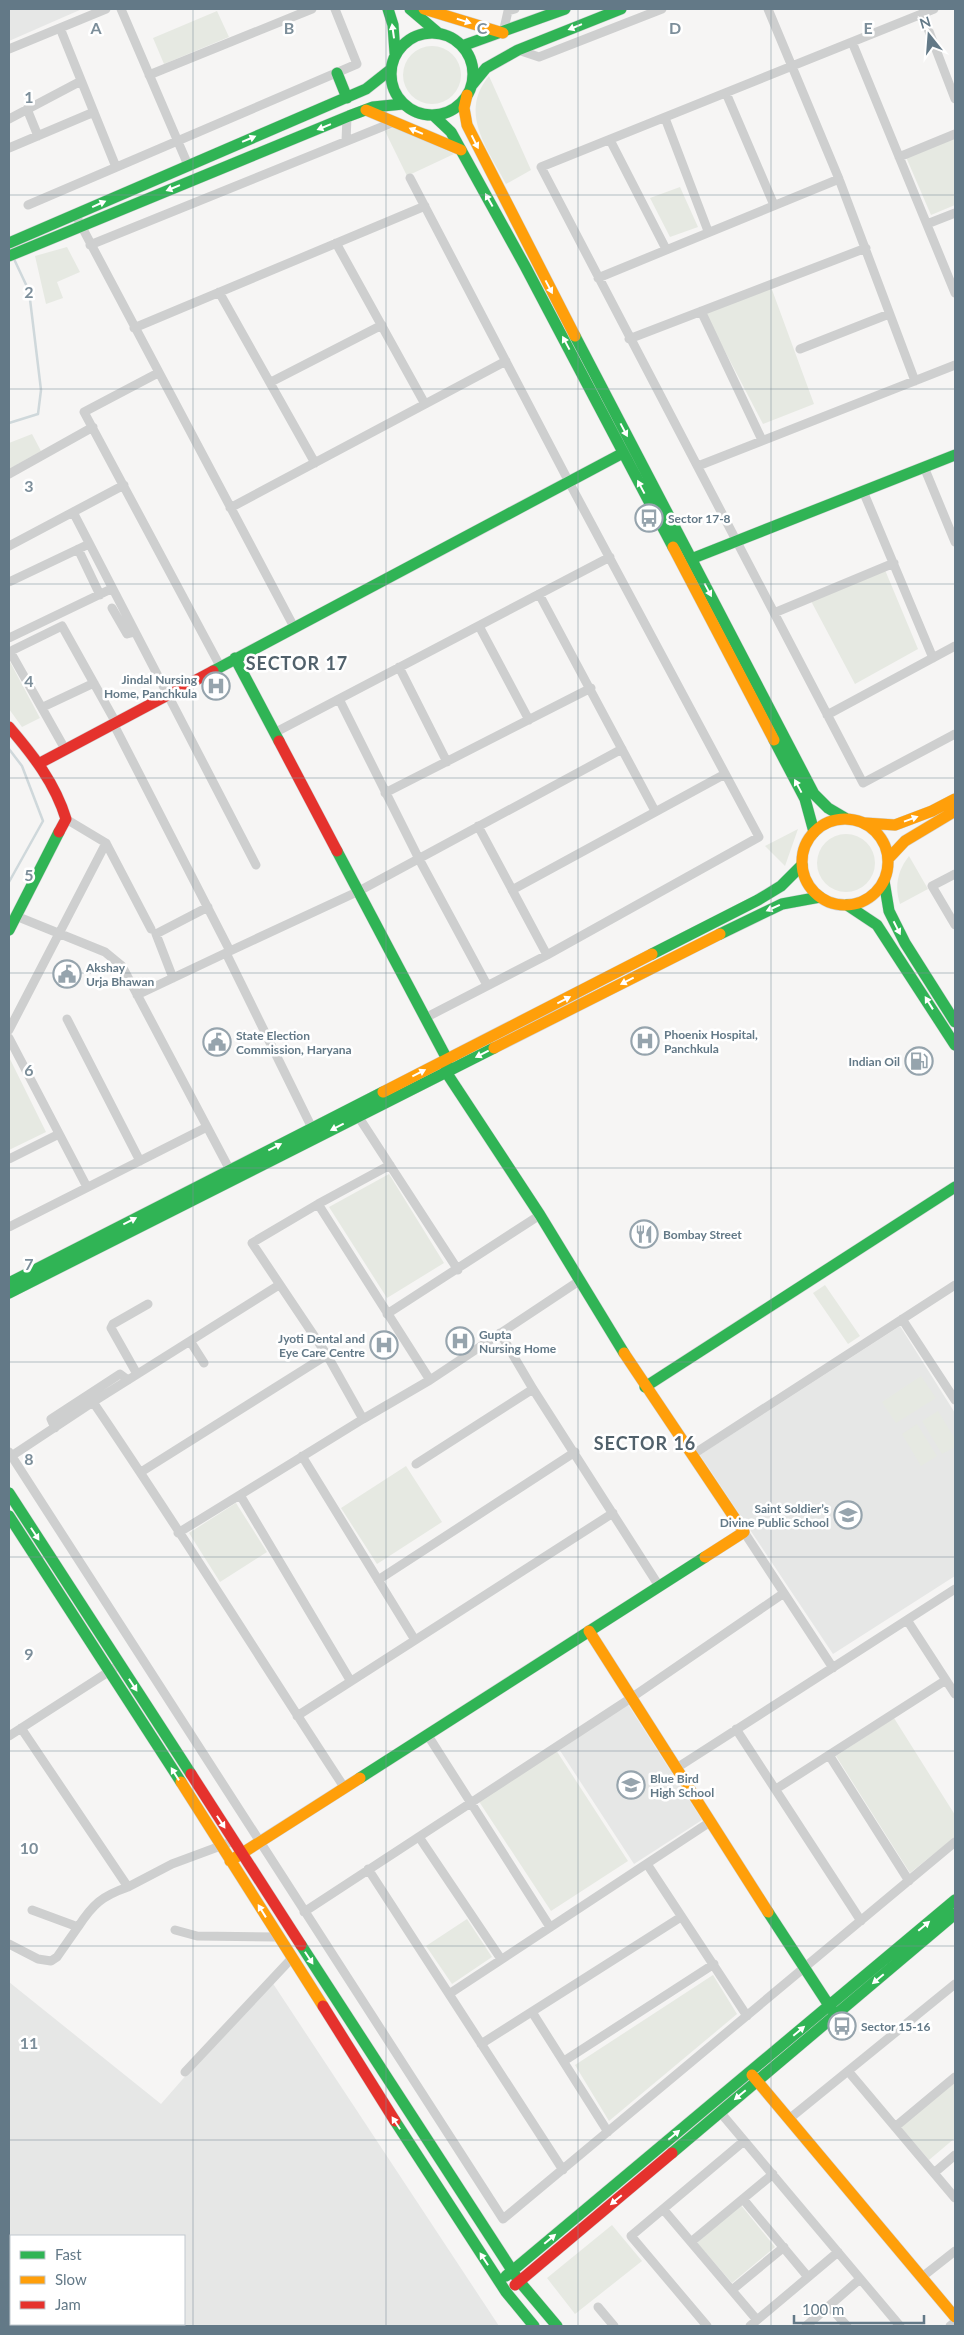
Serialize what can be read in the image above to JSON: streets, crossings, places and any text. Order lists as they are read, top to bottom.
{
  "districts": ["SECTOR 17", "SECTOR 16"],
  "places": {
    "bus stop": ["Sector 17-8", "Sector 15-16"],
    "hospital": [
      "Jindal Nursing Home, Panchkula",
      "Phoenix Hospital, Panchkula",
      "Gupta Nursing Home",
      "Jyoti Dental and Eye Care Centre"
    ],
    "public building": ["Akshay Urja Bhawan", "State Election Commission, Haryana"],
    "fuel station": ["Indian Oil"],
    "restaurant": ["Bombay Street"],
    "school or university": ["Saint Soldier’s Divine Public School", "Blue Bird High School"]
  },
  "legend": ["Fast", "Slow", "Jam"],
  "scale_bar": "100 m",
  "north": "top",
  "grid": {
    "columns": [
      "A",
      "B",
      "C",
      "D",
      "E"
    ],
    "rows": [
      "1",
      "2",
      "3",
      "4",
      "5",
      "6",
      "7",
      "8",
      "9",
      "10",
      "11"
    ]
  }
}
